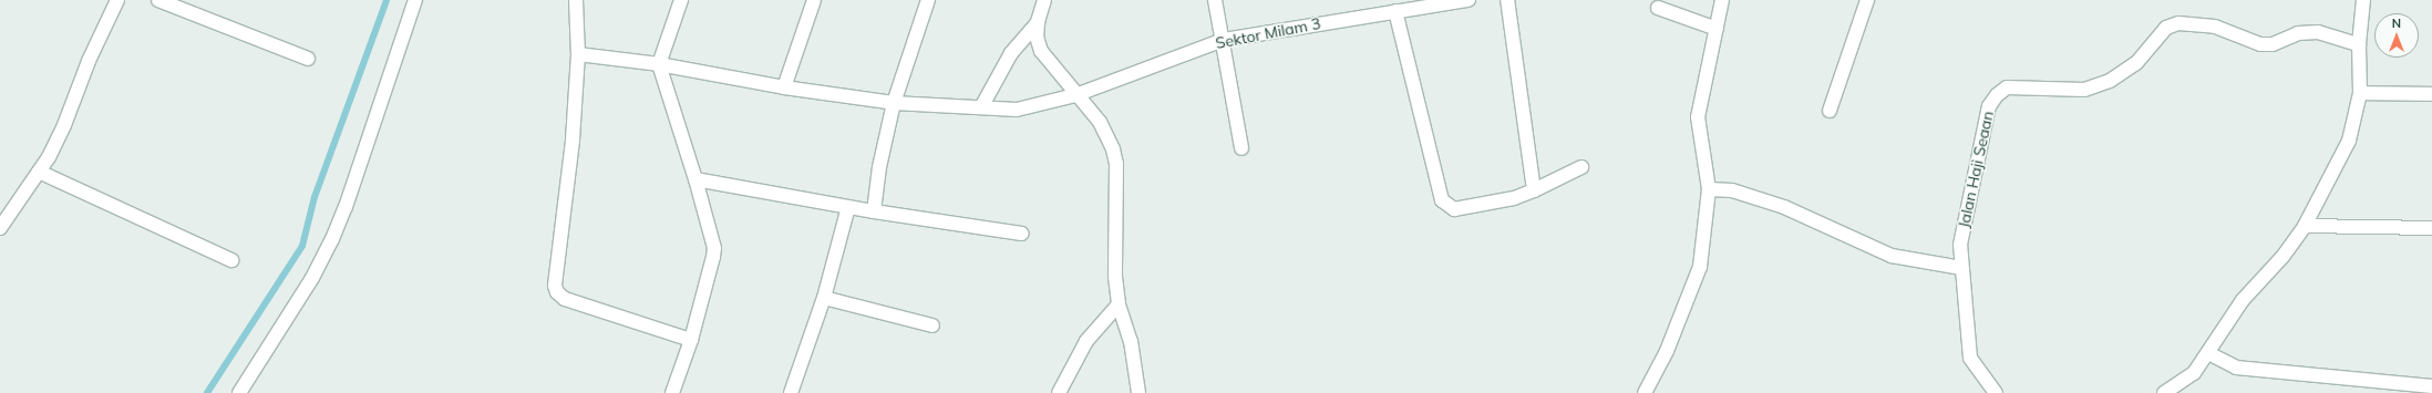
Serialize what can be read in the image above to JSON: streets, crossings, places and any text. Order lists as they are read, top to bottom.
{
  "streets": {
    "street": ["Sektor Milam 3", "Jalan Haji Seaan"]
  },
  "north": "top"
}
